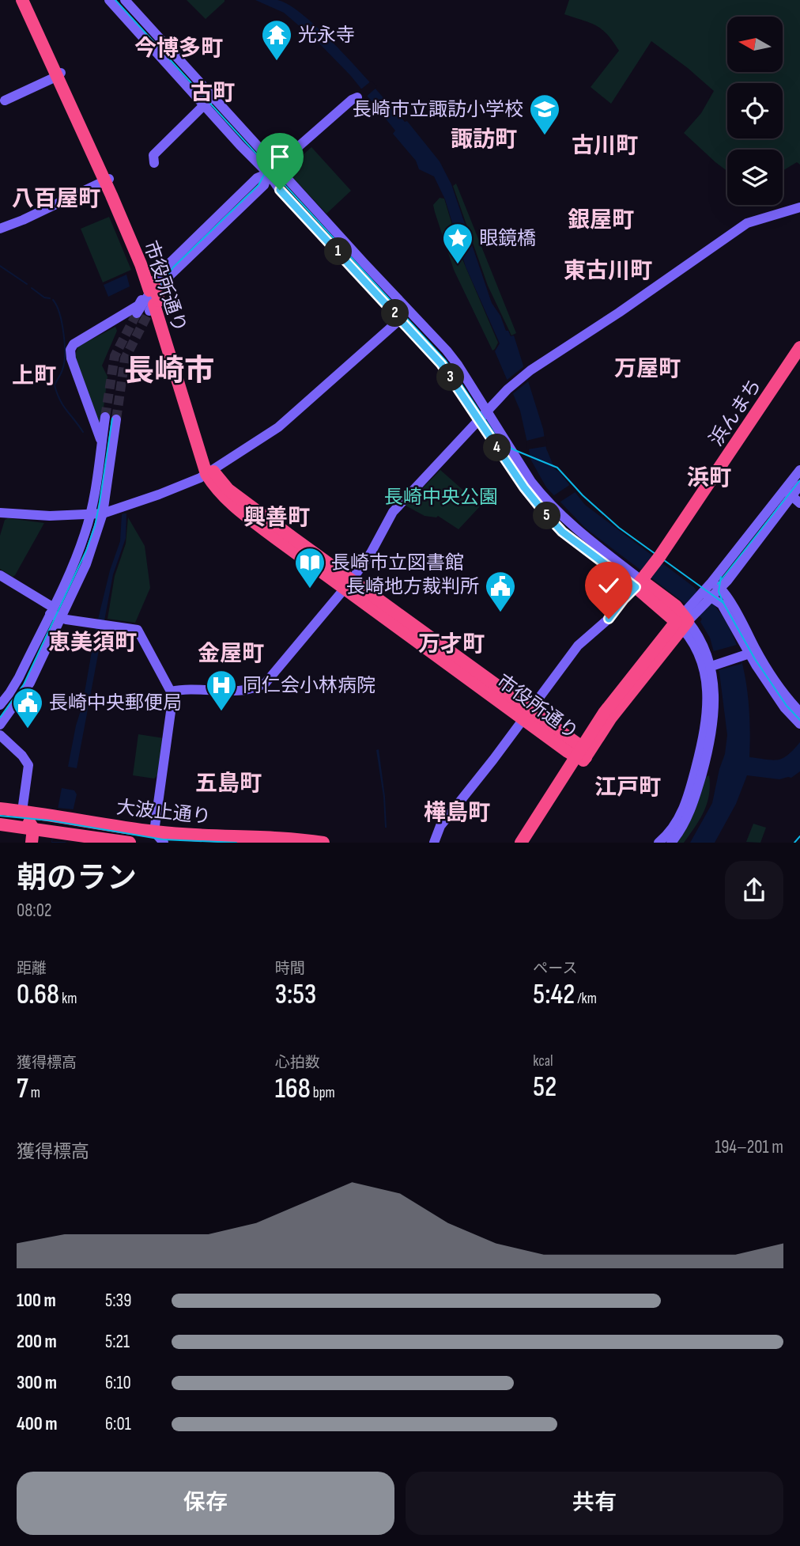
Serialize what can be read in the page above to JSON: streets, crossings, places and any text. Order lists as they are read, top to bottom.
{
  "streets": {
    "highway": ["市役所通り", "浜んまち", "大波止通り"]
  },
  "districts": [
    "今博多町",
    "古町",
    "諏訪町",
    "古川町",
    "八百屋町",
    "銀屋町",
    "東古川町",
    "万屋町",
    "長崎市",
    "上町",
    "浜町",
    "興善町",
    "恵美須町",
    "万才町",
    "金屋町",
    "五島町",
    "江戸町",
    "樺島町"
  ],
  "parks": ["長崎中央公園"],
  "places": {
    "temple": ["光永寺"],
    "school or university": ["長崎市立諏訪小学校"],
    "place": ["眼鏡橋"],
    "library": ["長崎市立図書館"],
    "public building": ["長崎地方裁判所", "長崎中央郵便局"],
    "hospital": ["同仁会小林病院"]
  },
  "north": "left",
  "page": {
    "pins": [
      "1",
      "2",
      "3",
      "4",
      "5"
    ],
    "heading": ["朝のラン", "08:02"],
    "stats": [
      ["距離", "0.68 km"],
      ["時間", "3:53"],
      ["ペース", "5:42 /km"],
      ["獲得標高", "7 m"],
      ["心拍数", "168 bpm"],
      ["kcal", "52"]
    ],
    "chart": ["獲得標高", "194–201 m"],
    "list": [
      {
        "name": "100 m",
        "note": "5:39"
      },
      {
        "name": "200 m",
        "note": "5:21"
      },
      {
        "name": "300 m",
        "note": "6:10"
      },
      {
        "name": "400 m",
        "note": "6:01"
      }
    ],
    "buttons": ["保存", "共有"]
  }
}
